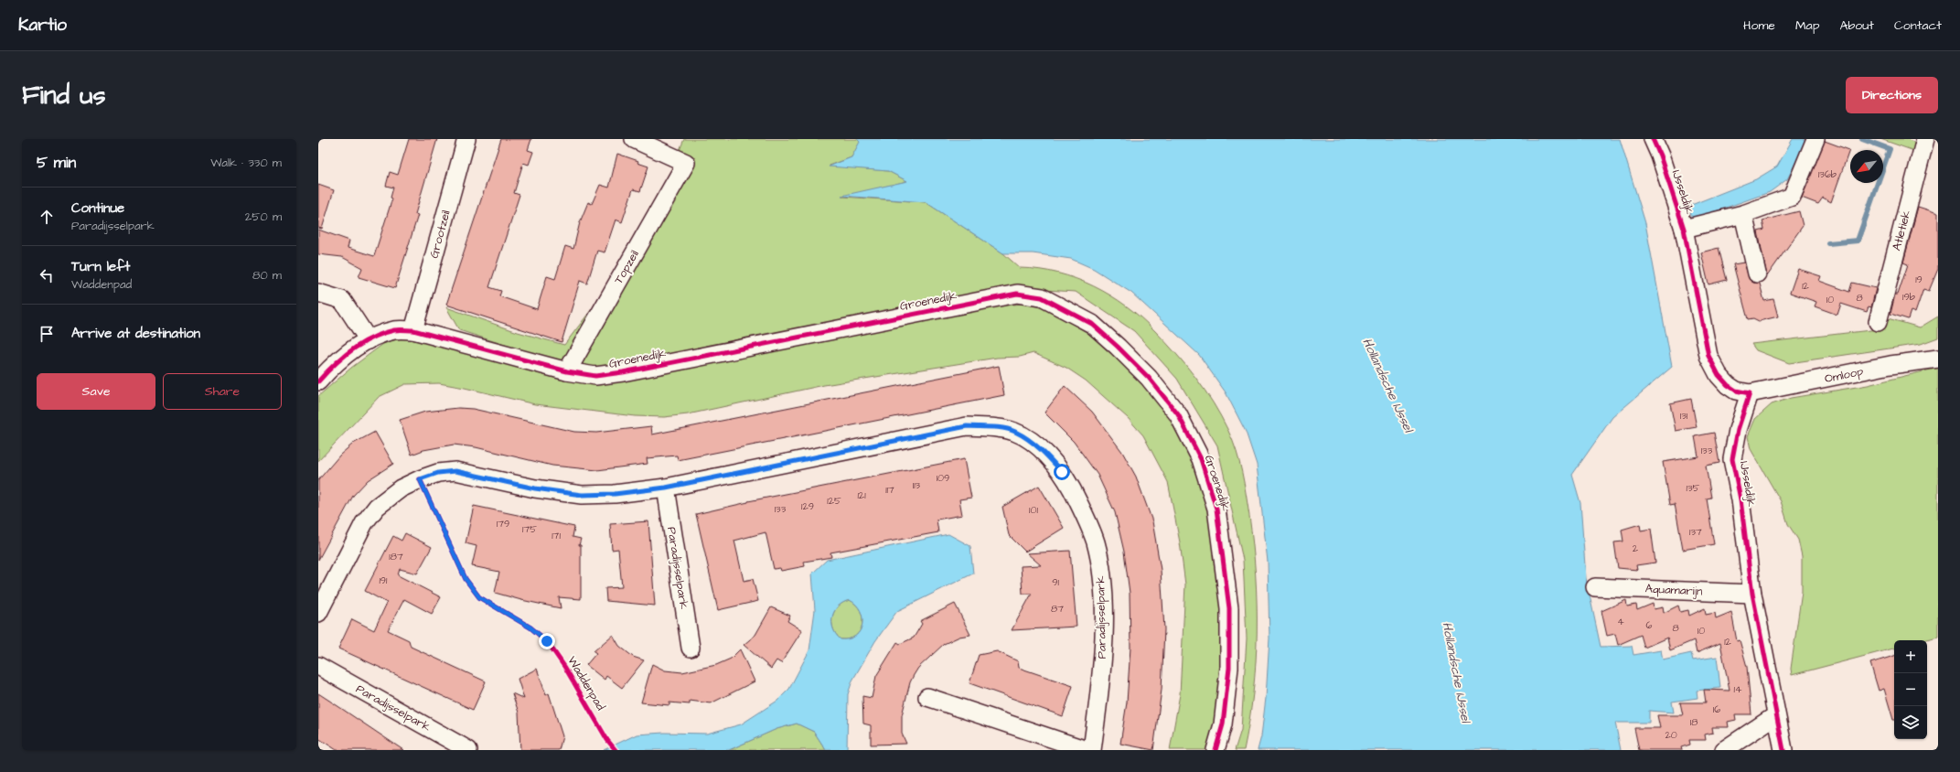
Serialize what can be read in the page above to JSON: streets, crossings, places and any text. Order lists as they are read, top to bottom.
{
  "streets": {
    "street": [
      "IJsseldijk",
      "Atletiek",
      "Grootzeil",
      "Topzeil",
      "Groenedijk",
      "Omloop",
      "Paradijsselpark",
      "Aquamarijn"
    ],
    "cycle path": ["Waddenpad"]
  },
  "crossings": [
    ["IJsseldijk", "Omloop"],
    ["IJsseldijk", "Aquamarijn"],
    ["Grootzeil", "Groenedijk"],
    ["Topzeil", "Groenedijk"]
  ],
  "water": ["Hollandsche IJssel"],
  "house_numbers": [
    "136b",
    "19",
    "12",
    "19b",
    "8",
    "10",
    "131",
    "133",
    "109",
    "113",
    "135",
    "117",
    "121",
    "125",
    "129",
    "133",
    "101",
    "179",
    "175",
    "137",
    "171",
    "2",
    "187",
    "191",
    "91",
    "87",
    "4",
    "6",
    "8",
    "10",
    "12",
    "14",
    "16",
    "18",
    "20"
  ],
  "north": "bottom left",
  "page": {
    "header": "Kartio",
    "nav": [
      "Home",
      "Map",
      "About",
      "Contact"
    ],
    "buttons": [
      "Directions",
      ["Save", "Share"]
    ],
    "title": "Find us",
    "heading": ["5 min", "Walk · 330 m"],
    "list": [
      ["Continue", "Paradijsselpark", "250 m"],
      ["Turn left", "Waddenpad", "80 m"],
      "Arrive at destination"
    ],
    "map_buttons": ["+", "−"]
  }
}
